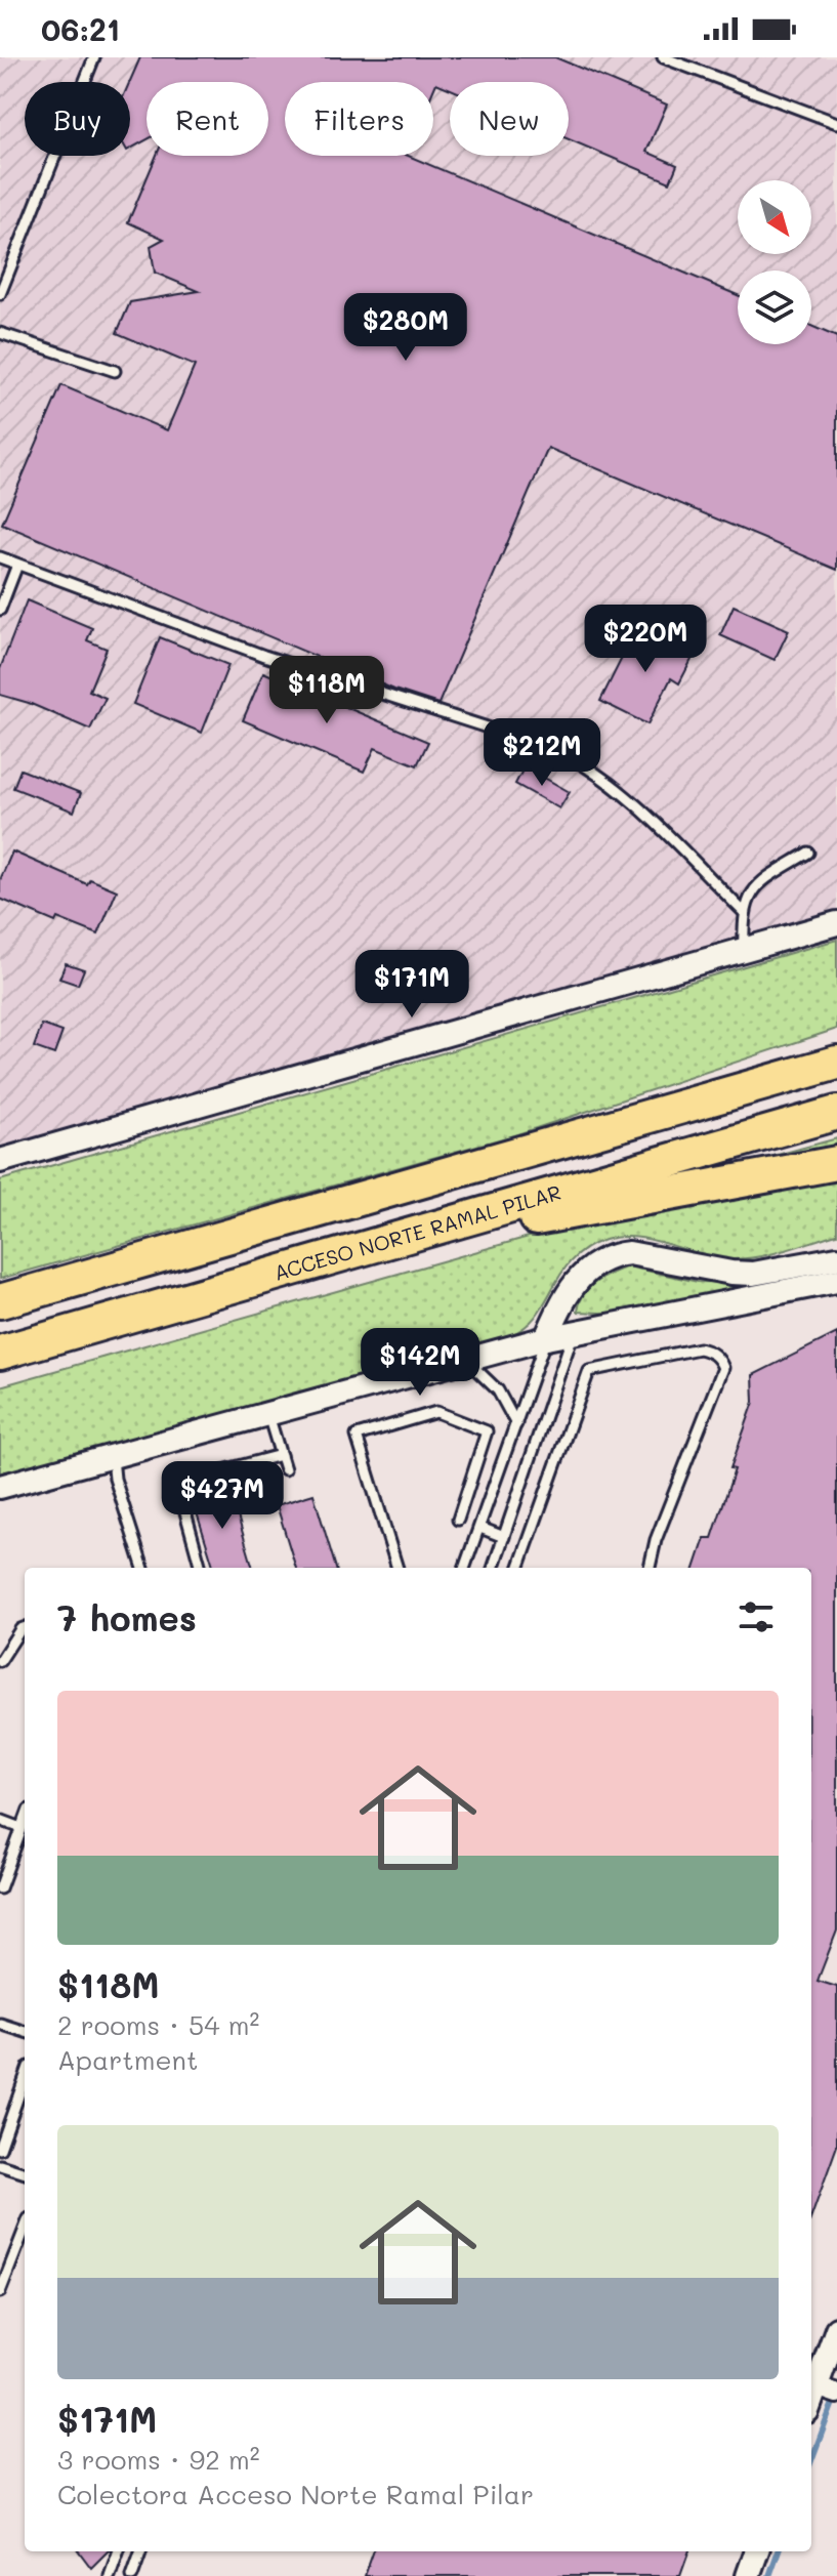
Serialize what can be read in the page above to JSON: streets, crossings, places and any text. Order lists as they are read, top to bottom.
{
  "streets": {
    "highway": ["ACCESO NORTE RAMAL PILAR"]
  },
  "north": "bottom right",
  "page": {
    "status": "06:21",
    "chip": [
      "Buy",
      "Rent",
      "Filters",
      "New"
    ],
    "price": [
      "$280M",
      "$220M",
      "$118M",
      "$212M",
      "$171M",
      "$142M",
      "$427M"
    ],
    "heading": "7 homes",
    "list": [
      {
        "name": "$118M",
        "note": "2 rooms · 54 m² · Apartment"
      },
      {
        "name": "$171M",
        "note": "3 rooms · 92 m² · Colectora Acceso Norte Ramal Pilar"
      }
    ]
  }
}
